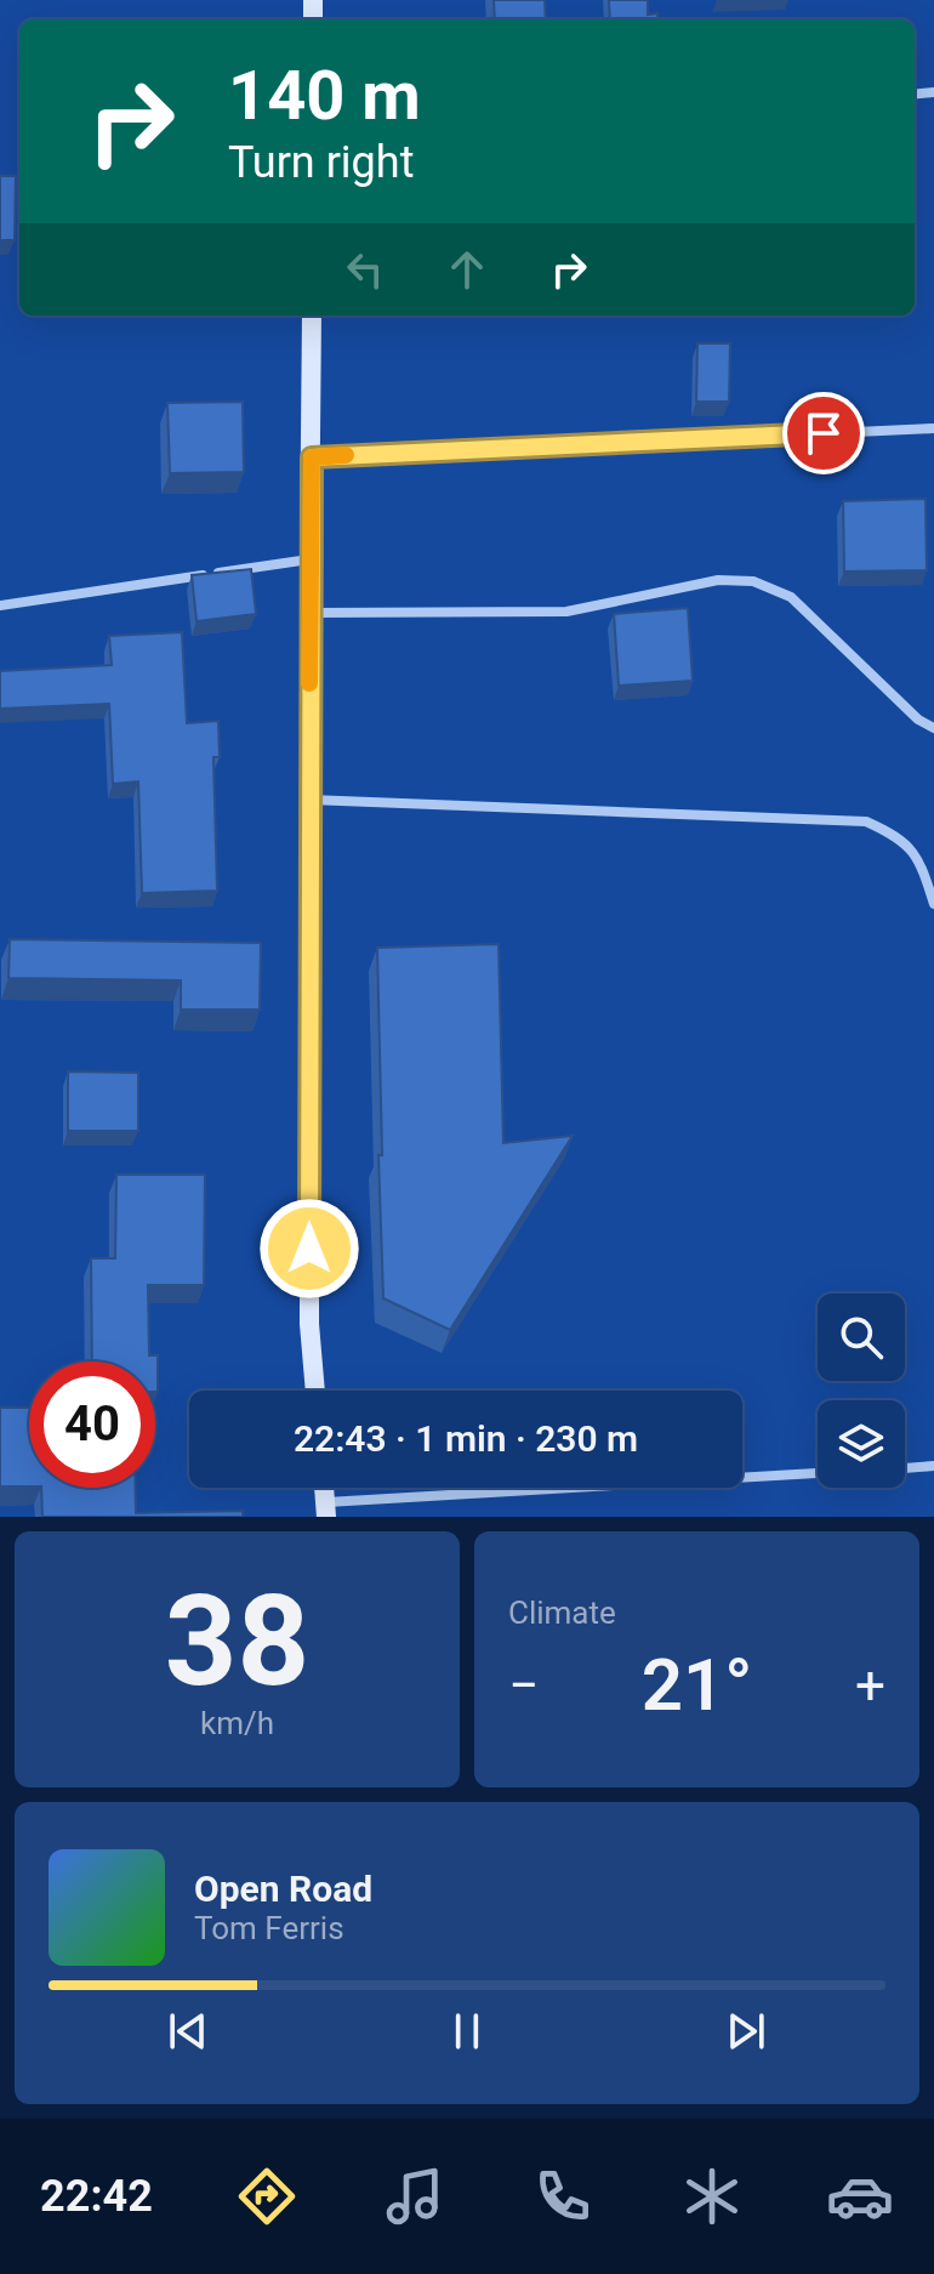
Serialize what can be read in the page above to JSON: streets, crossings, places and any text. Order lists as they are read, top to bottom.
{
  "page": {
    "turn": ["140 m", "Turn right"],
    "limit": "40",
    "trip": "22:43 · 1 min · 230 m",
    "tile": [
      ["38", "km/h"],
      "Climate"
    ],
    "heat": ["−", "21°", "+"],
    "song": ["Open Road", "Tom Ferris"],
    "tabs": "22:42"
  }
}
